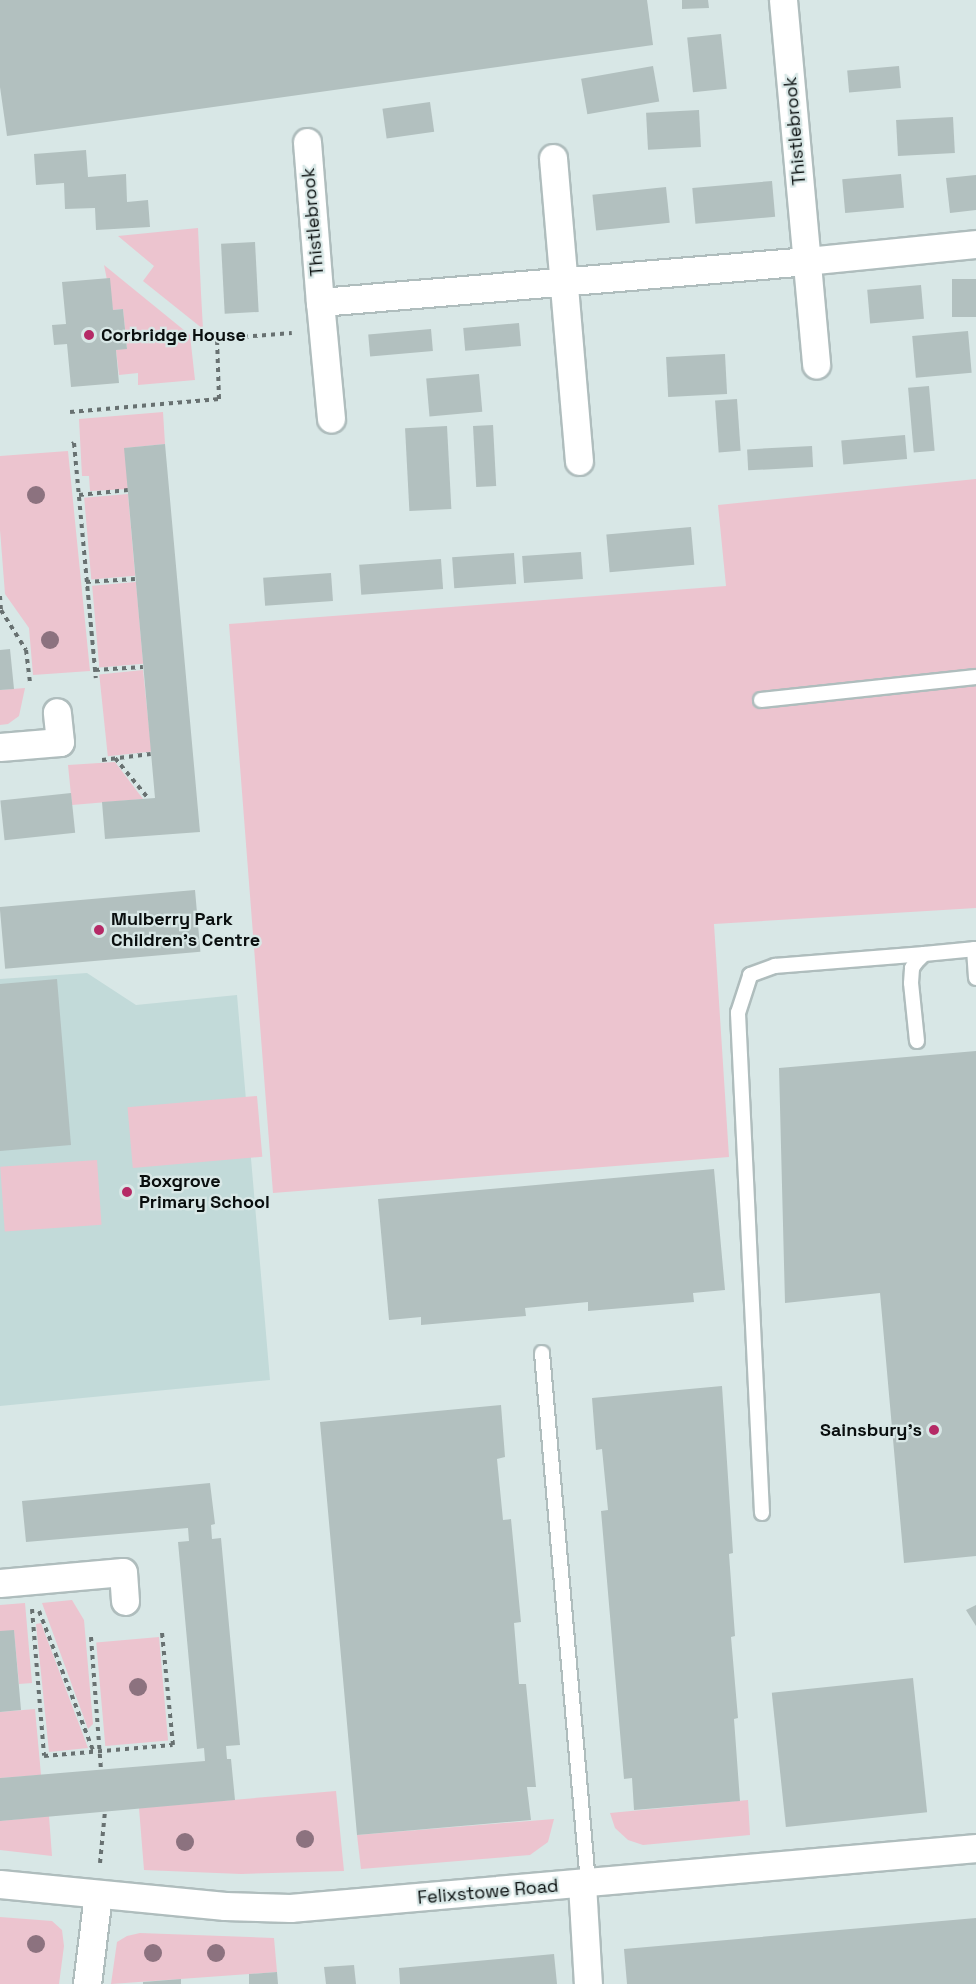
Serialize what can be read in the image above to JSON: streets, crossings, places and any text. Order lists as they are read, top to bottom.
{
  "streets": {
    "street": ["Thistlebrook", "Felixstowe Road"]
  },
  "places": [
    "Corbridge House",
    "Mulberry Park Children's Centre",
    "Boxgrove Primary School",
    "Sainsbury's"
  ]
}
